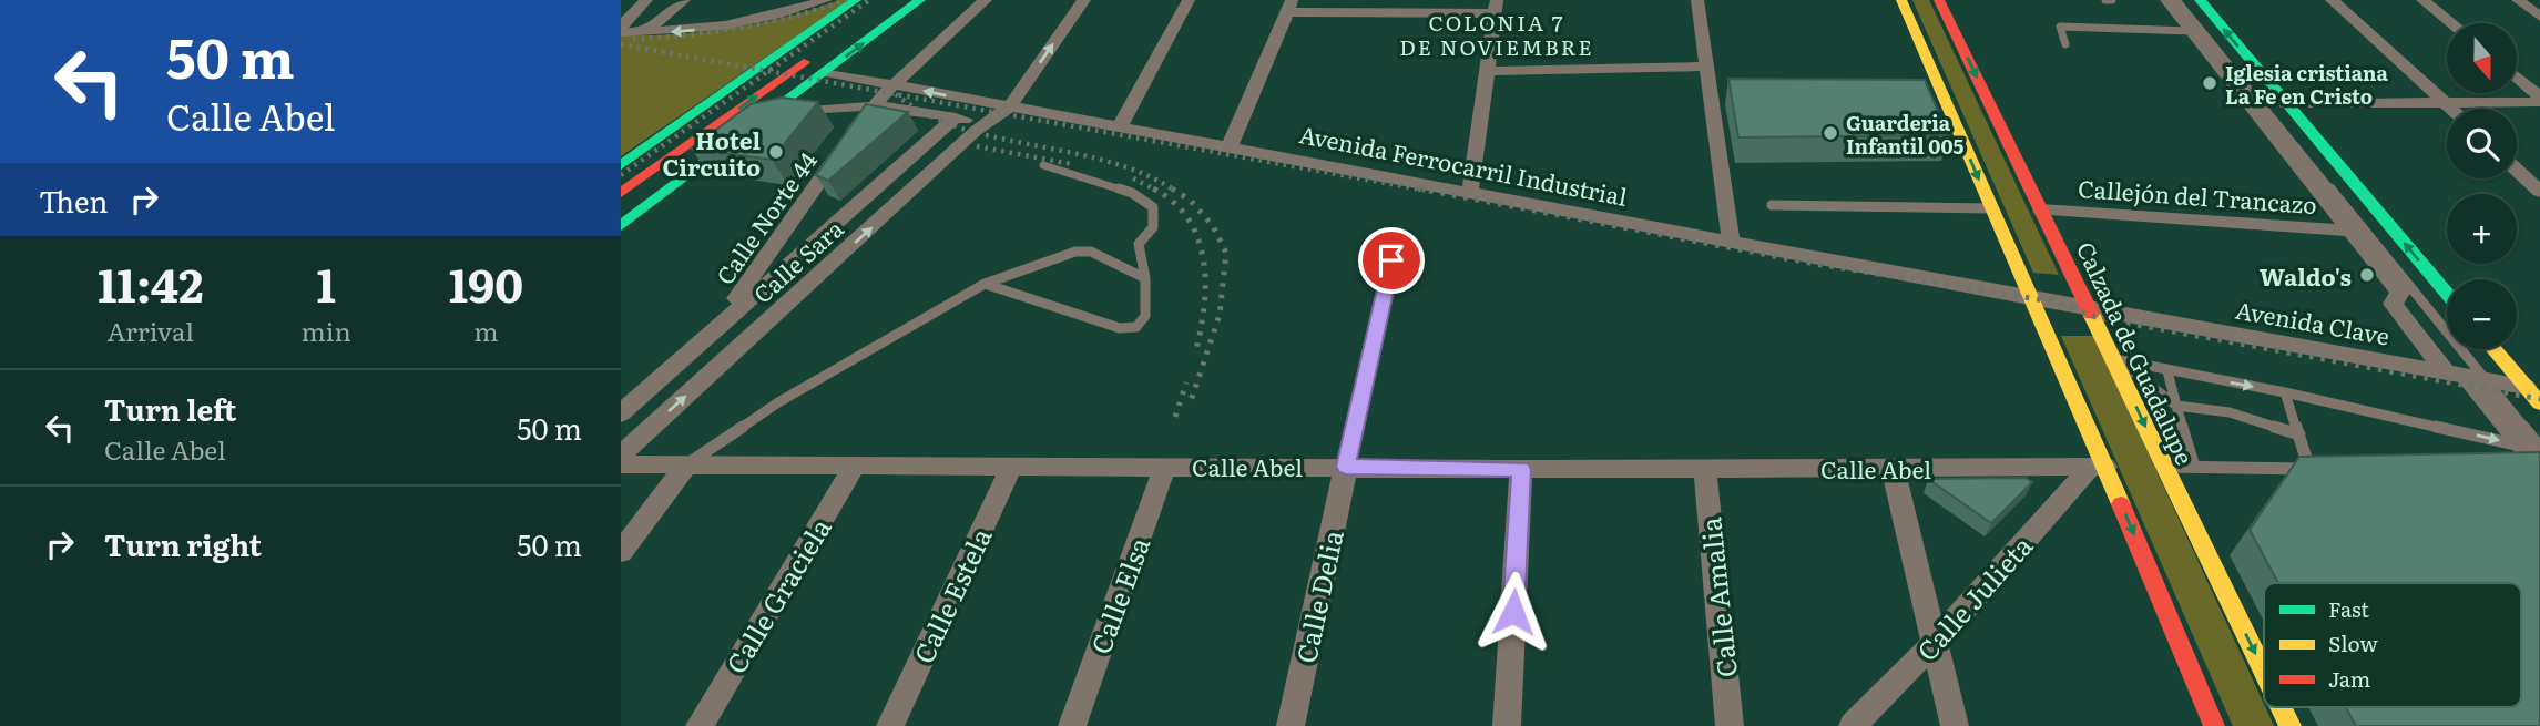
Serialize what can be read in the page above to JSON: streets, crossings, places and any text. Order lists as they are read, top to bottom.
{
  "streets": {
    "main road": ["Calzada de Guadalupe"],
    "street": [
      "Avenida Ferrocarril Industrial",
      "Callejón del Trancazo",
      "Calle Norte 44",
      "Calle Sara",
      "Avenida Clave",
      "Calle Abel",
      "Calle Graciela",
      "Calle Estela",
      "Calle Elsa",
      "Calle Delia",
      "Calle Amalia",
      "Calle Julieta"
    ]
  },
  "crossings": [
    ["Avenida Ferrocarril Industrial", "Calle Norte 44"],
    ["Avenida Ferrocarril Industrial", "Calle Sara"],
    ["Avenida Ferrocarril Industrial", "Avenida Clave"],
    ["Avenida Ferrocarril Industrial", "Calzada de Guadalupe"],
    ["Callejón del Trancazo", "Calzada de Guadalupe"],
    ["Calle Norte 44", "Calle Sara"],
    ["Avenida Clave", "Calzada de Guadalupe"],
    ["Calle Abel", "Calle Graciela"],
    ["Calle Abel", "Calle Estela"],
    ["Calle Abel", "Calle Elsa"],
    ["Calle Abel", "Calle Delia"],
    ["Calle Abel", "Calle Amalia"],
    ["Calle Abel", "Calle Julieta"]
  ],
  "districts": ["COLONIA 7 DE NOVIEMBRE"],
  "places": [
    "Iglesia cristiana La Fe en Cristo",
    "Guarderia Infantil 005",
    "Hotel Circuito",
    "Waldo's"
  ],
  "legend": ["Fast", "Slow", "Jam"],
  "north": "bottom",
  "page": {
    "turn": ["50 m", "Calle Abel"],
    "map_buttons": ["+", "−"],
    "then": "Then",
    "eta": [
      "11:42",
      "Arrival",
      "1",
      "min",
      "190",
      "m"
    ],
    "list": [
      {
        "name": "Turn left",
        "note": "Calle Abel",
        "value": "50 m"
      },
      {
        "name": "Turn right",
        "value": "50 m"
      }
    ]
  }
}
